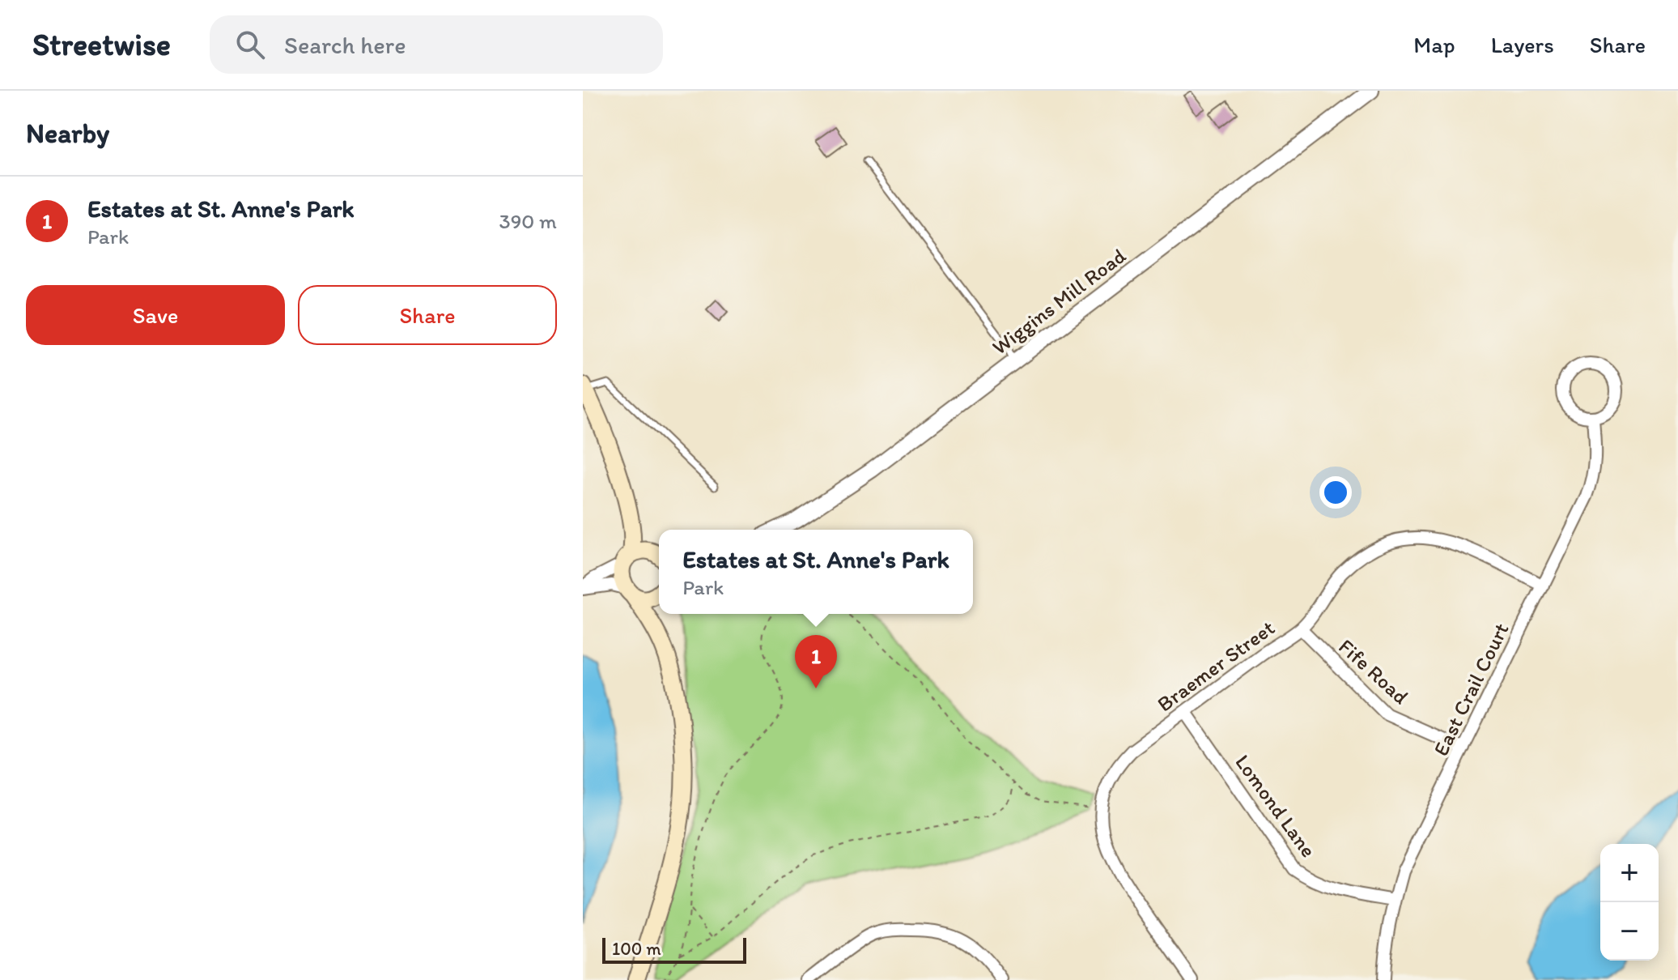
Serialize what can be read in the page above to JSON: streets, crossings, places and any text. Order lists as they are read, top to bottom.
{
  "streets": {
    "street": [
      "Wiggins Mill Road",
      "Braemer Street",
      "Fife Road",
      "East Crail Court",
      "Lomond Lane"
    ]
  },
  "crossings": [
    ["Braemer Street", "Fife Road"],
    ["Braemer Street", "East Crail Court"],
    ["Braemer Street", "Lomond Lane"],
    ["Fife Road", "East Crail Court"],
    ["East Crail Court", "Lomond Lane"]
  ],
  "scale_bar": "100 m",
  "page": {
    "header": "Streetwise",
    "search": "Search here",
    "nav": ["Map", "Layers", "Share"],
    "heading": "Nearby",
    "list": [
      {
        "mark": "1",
        "name": "Estates at St. Anne's Park",
        "note": "Park",
        "value": "390 m"
      }
    ],
    "buttons": ["Save", "Share"],
    "popup": ["Estates at St. Anne's Park", "Park"],
    "pins": "1",
    "map_buttons": ["+", "−"],
    "scale": "100 m"
  }
}
